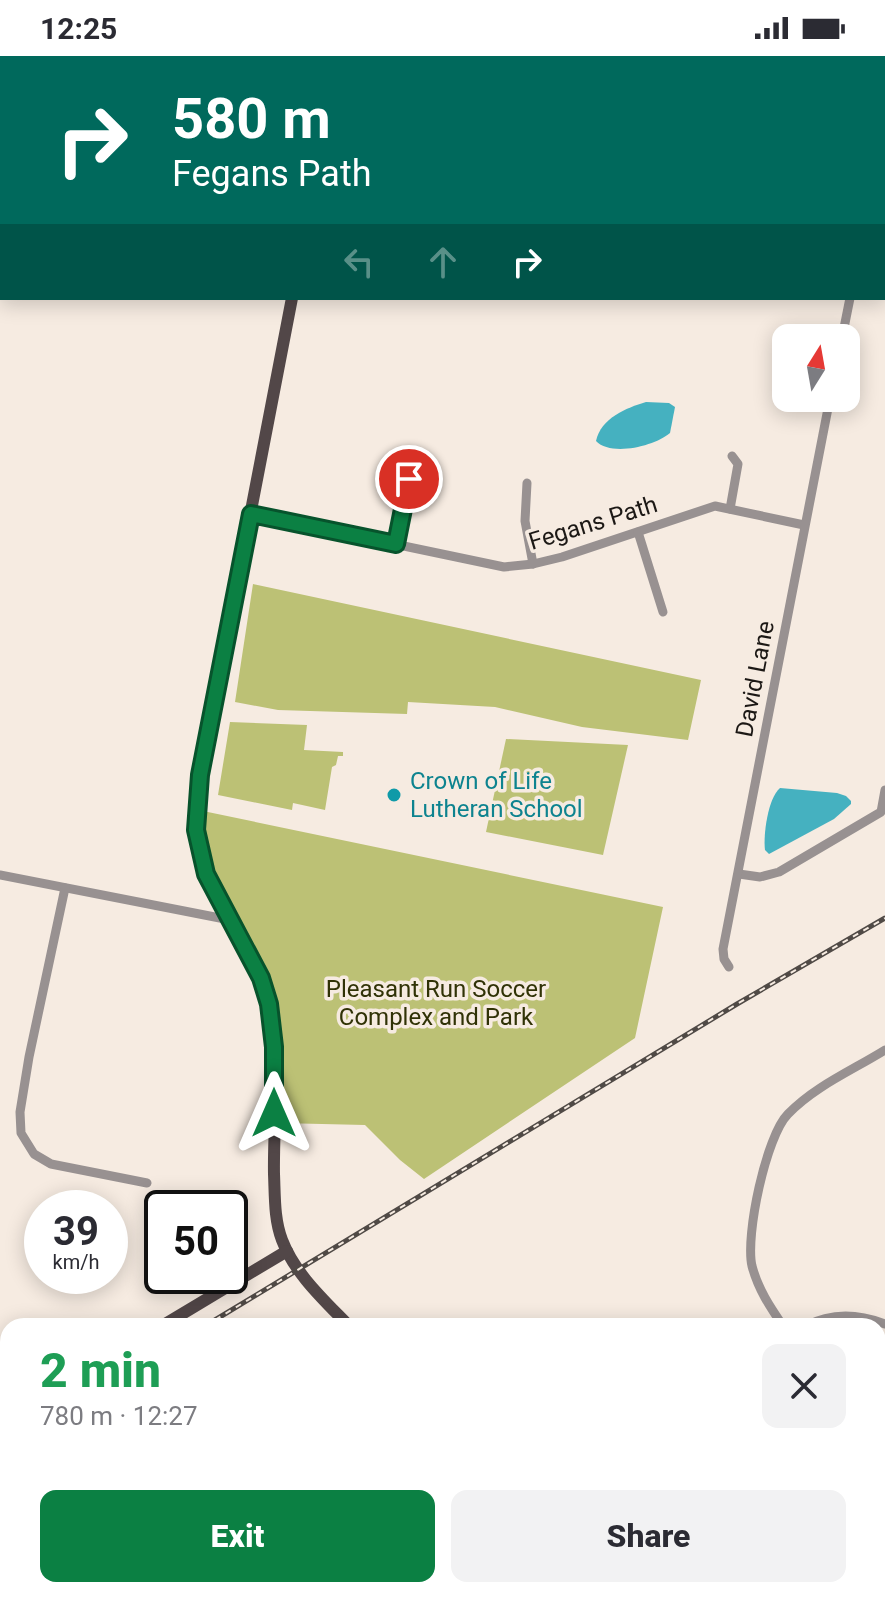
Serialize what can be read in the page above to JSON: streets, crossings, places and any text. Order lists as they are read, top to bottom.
{
  "streets": {
    "street": ["Fegans Path", "David Lane"]
  },
  "crossings": [
    ["Fegans Path", "David Lane"]
  ],
  "parks": ["Pleasant Run Soccer Complex and Park"],
  "places": ["Crown of Life Lutheran School"],
  "north": "top",
  "page": {
    "status": "12:25",
    "turn": ["580 m", "Fegans Path"],
    "speed": "39 km/h",
    "limit": "50",
    "heading": ["2 min", "780 m · 12:27"],
    "buttons": ["Exit", "Share"]
  }
}
